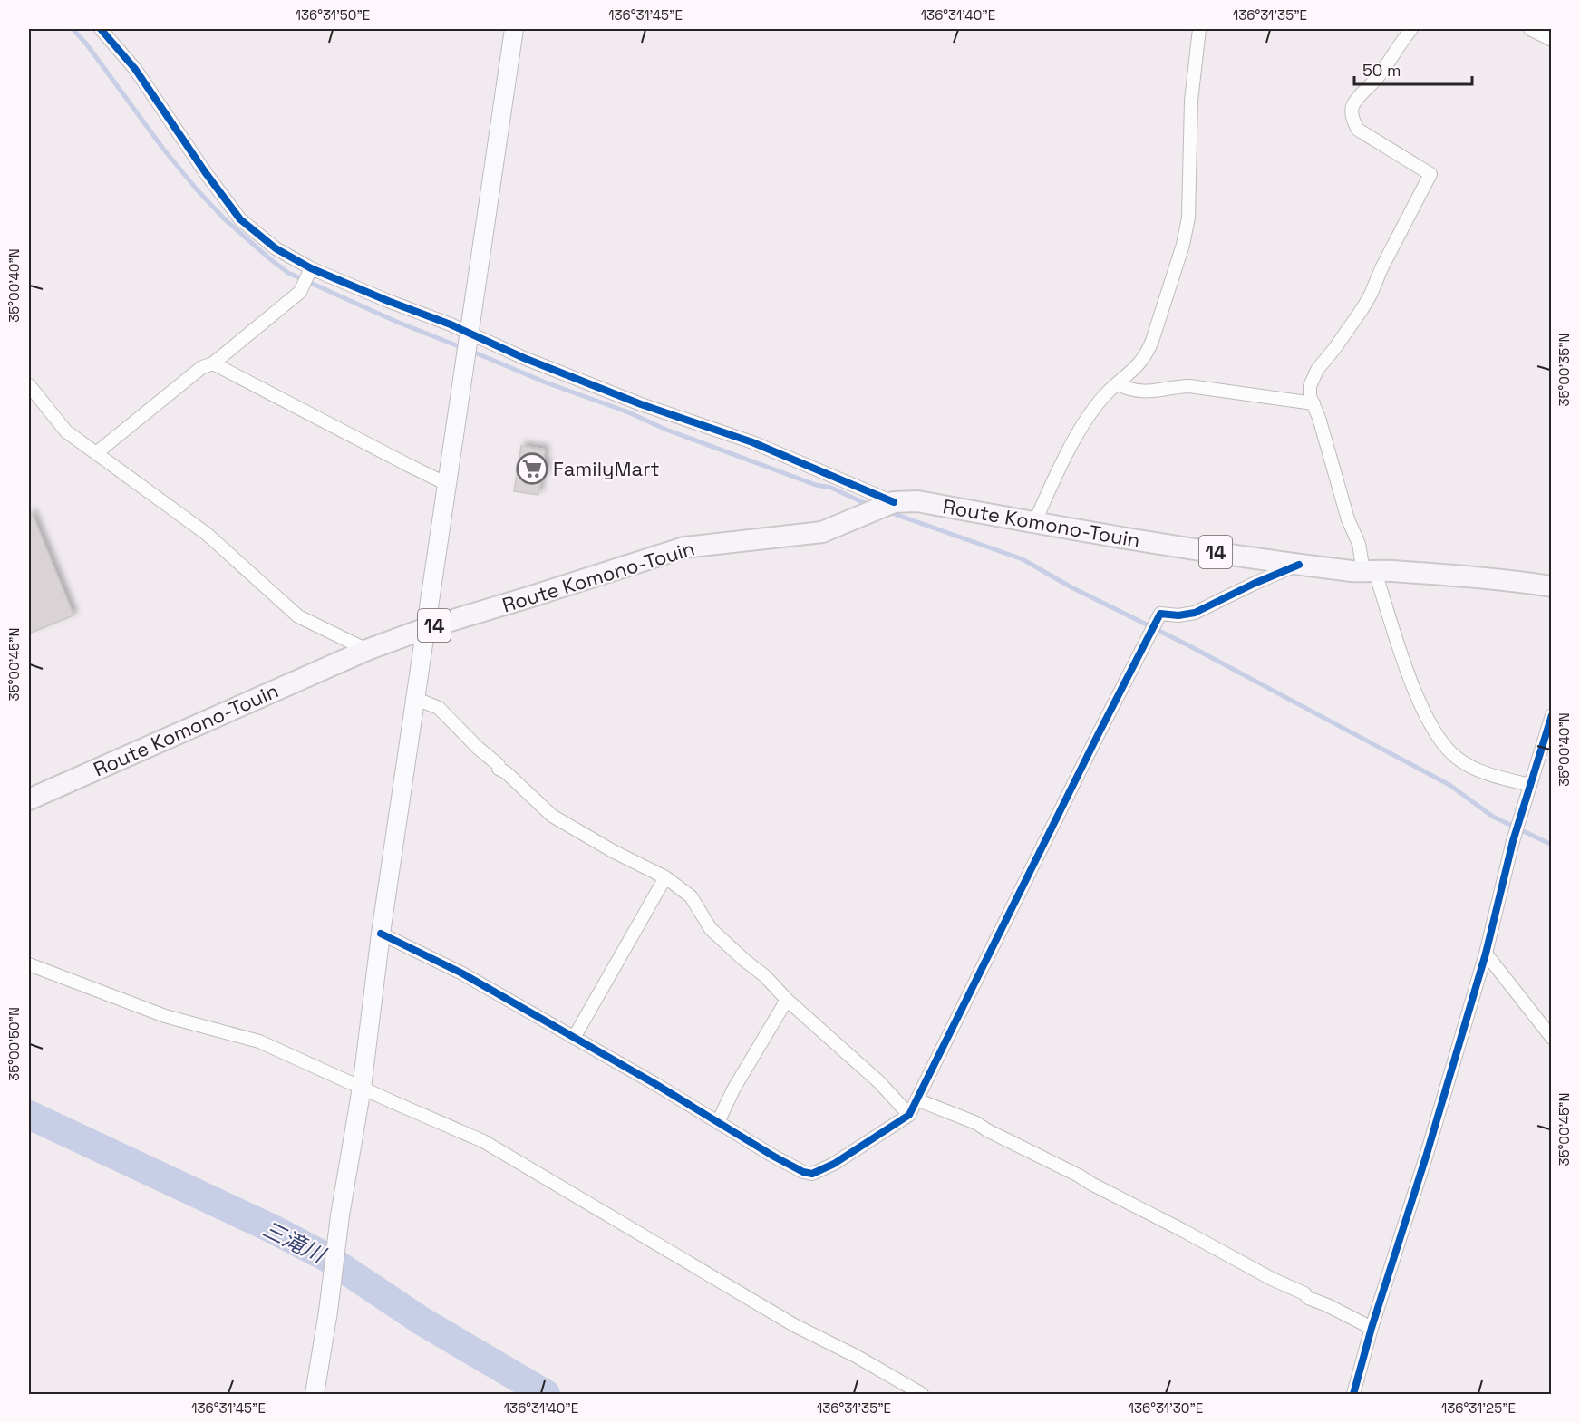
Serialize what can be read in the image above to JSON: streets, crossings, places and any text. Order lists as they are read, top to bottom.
{
  "streets": {
    "main road": ["Route Komono-Touin", "14"]
  },
  "water": ["三滝川"],
  "places": {
    "supermarket": ["FamilyMart"]
  },
  "scale_bar": "50 m",
  "coordinates": [
    "136°31'50\"E",
    "136°31'45\"E",
    "136°31'40\"E",
    "136°31'35\"E",
    "35°00'40\"N",
    "35°00'35\"N",
    "35°00'45\"N",
    "35°00'50\"N",
    "136°31'30\"E",
    "136°31'25\"E"
  ]
}
